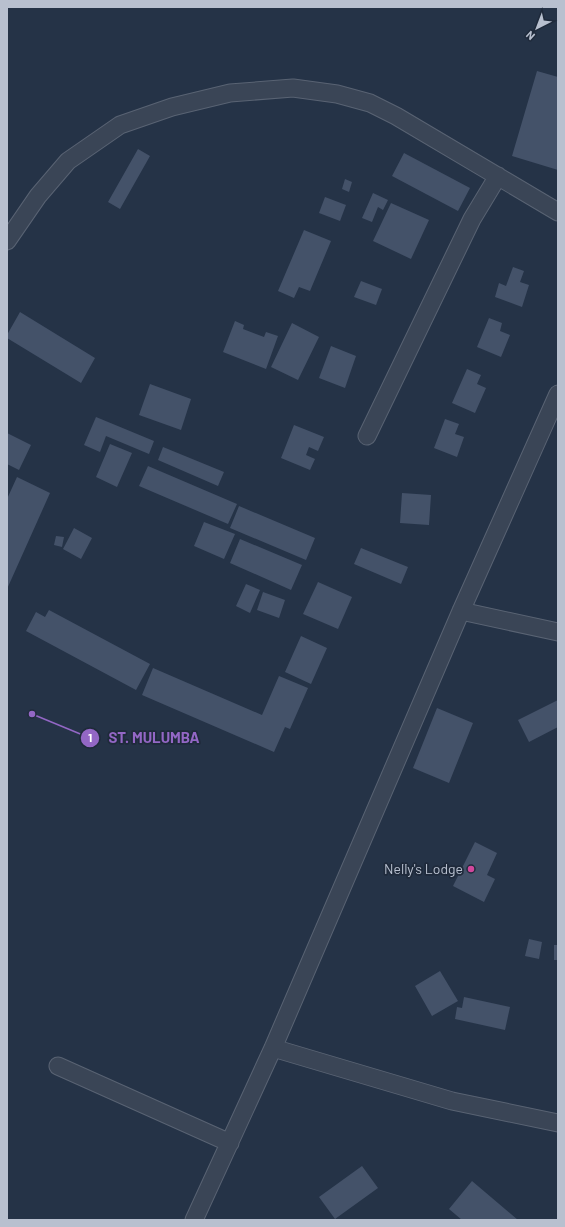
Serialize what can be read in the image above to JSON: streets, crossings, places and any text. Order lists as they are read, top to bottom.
{
  "places": ["ST. MULUMBA", "Nelly's Lodge"],
  "north": "bottom left"
}
